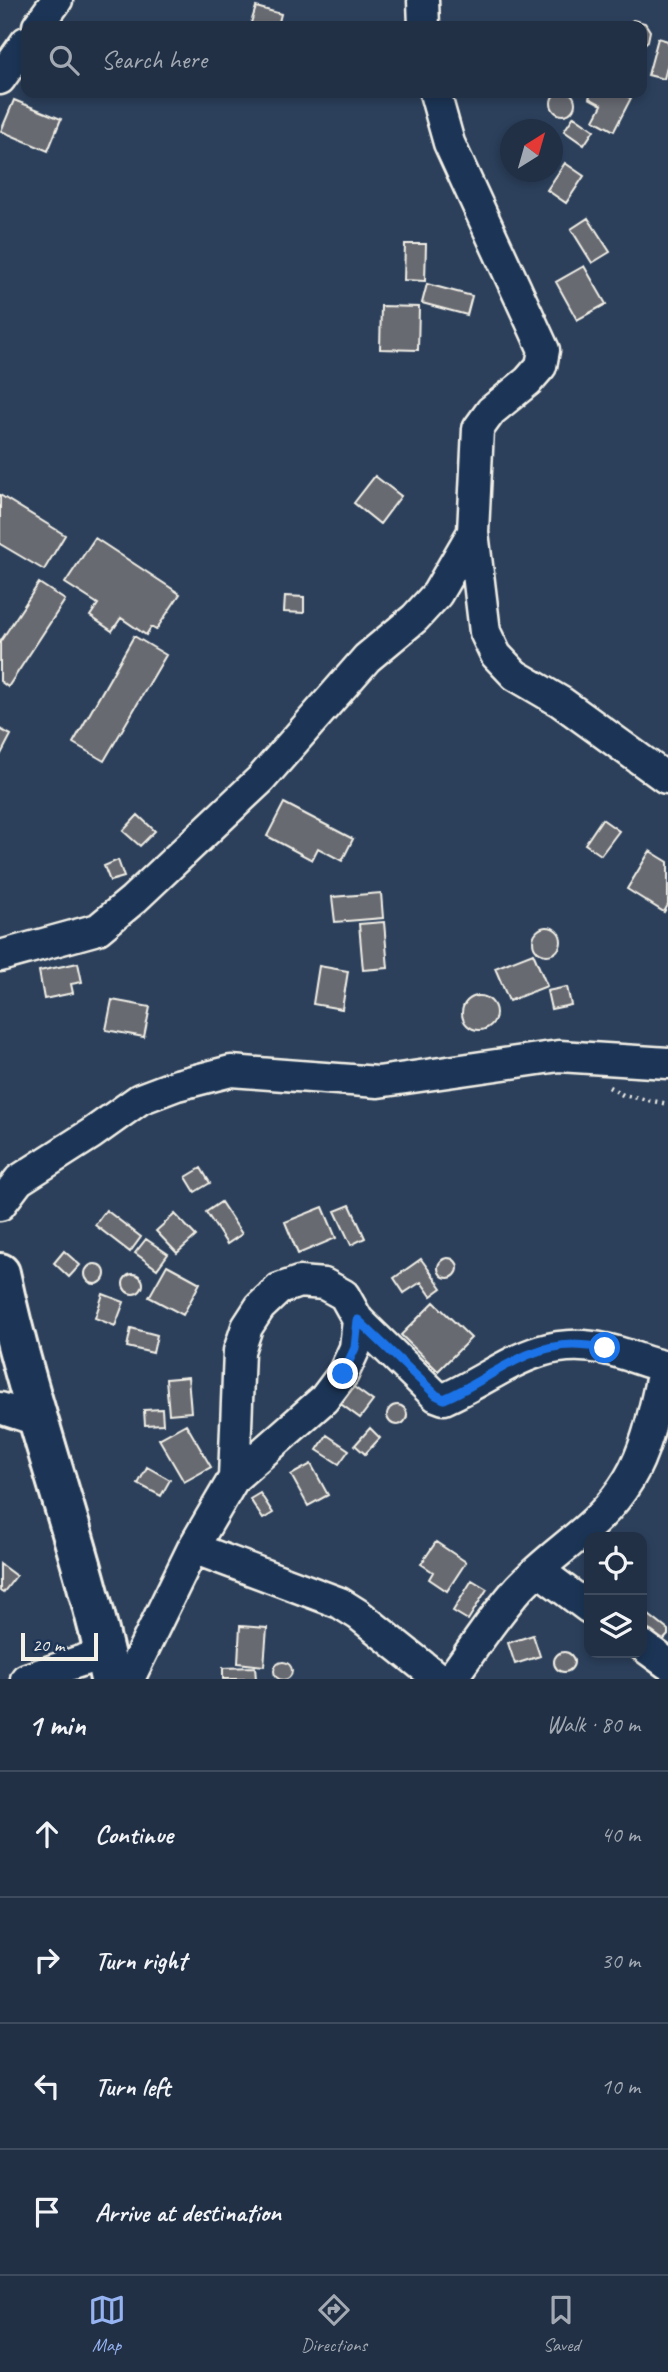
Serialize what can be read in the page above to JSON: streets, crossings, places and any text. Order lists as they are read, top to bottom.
{
  "scale_bar": "20 m",
  "north": "top right",
  "page": {
    "search": "Search here",
    "scale": "20 m",
    "heading": ["1 min", "Walk · 80 m"],
    "list": [
      ["Continue", "40 m"],
      ["Turn right", "30 m"],
      ["Turn left", "10 m"],
      "Arrive at destination"
    ],
    "nav": ["Map", "Directions", "Saved"]
  }
}
